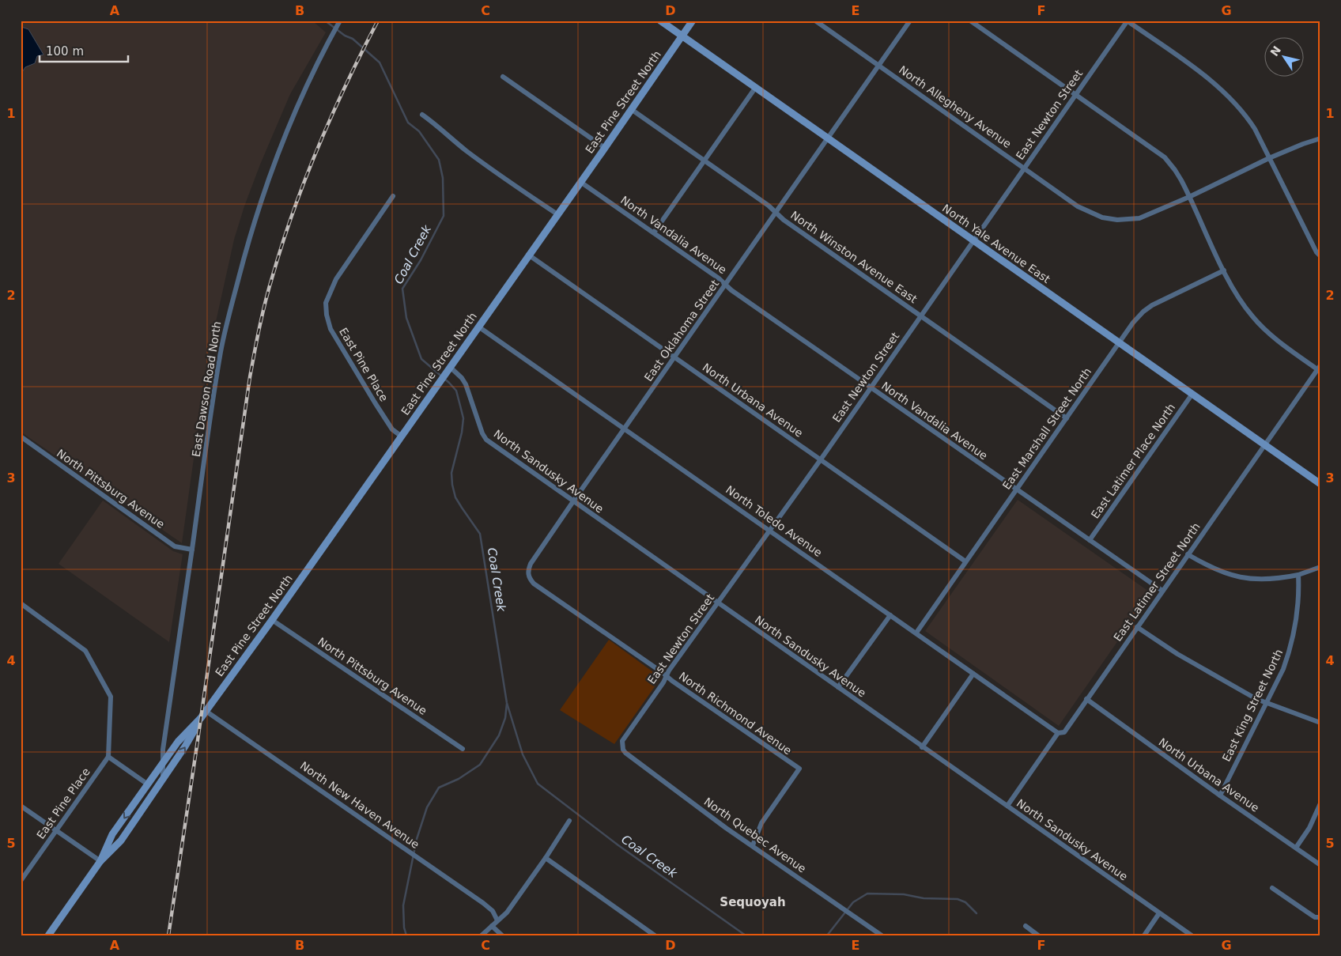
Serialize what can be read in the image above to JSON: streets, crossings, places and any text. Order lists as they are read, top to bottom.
{
  "streets": {
    "main road": ["East Pine Street North", "North Yale Avenue East"],
    "street": [
      "North Allegheny Avenue",
      "East Newton Street",
      "North Vandalia Avenue",
      "North Winston Avenue East",
      "East Oklahoma Street",
      "East Pine Place",
      "East Dawson Road North",
      "North Urbana Avenue",
      "East Marshall Street North",
      "East Latimer Place North",
      "North Sandusky Avenue",
      "North Pittsburg Avenue",
      "North Toledo Avenue",
      "East Latimer Street North",
      "East King Street North",
      "North Richmond Avenue",
      "North New Haven Avenue",
      "North Quebec Avenue"
    ]
  },
  "crossings": [
    ["East Pine Street North", "North Vandalia Avenue"],
    ["East Pine Street North", "North Yale Avenue East"],
    ["East Pine Street North", "North Winston Avenue East"],
    ["East Pine Street North", "East Pine Place"],
    ["East Pine Street North", "East Dawson Road North"],
    ["East Pine Street North", "North Urbana Avenue"],
    ["East Pine Street North", "North Sandusky Avenue"],
    ["East Pine Street North", "North Pittsburg Avenue"],
    ["East Pine Street North", "North Toledo Avenue"],
    ["East Pine Street North", "North New Haven Avenue"],
    ["North Allegheny Avenue", "East Newton Street"],
    ["North Allegheny Avenue", "East Oklahoma Street"],
    ["East Newton Street", "North Vandalia Avenue"],
    ["East Newton Street", "North Yale Avenue East"],
    ["East Newton Street", "North Winston Avenue East"],
    ["East Newton Street", "North Urbana Avenue"],
    ["East Newton Street", "North Sandusky Avenue"],
    ["East Newton Street", "North Toledo Avenue"],
    ["East Newton Street", "North Richmond Avenue"],
    ["East Newton Street", "North Quebec Avenue"],
    ["North Vandalia Avenue", "East Oklahoma Street"],
    ["North Vandalia Avenue", "East Marshall Street North"],
    ["North Vandalia Avenue", "East Latimer Place North"],
    ["North Vandalia Avenue", "East Latimer Street North"],
    ["North Yale Avenue East", "East Oklahoma Street"],
    ["North Yale Avenue East", "East Marshall Street North"],
    ["North Yale Avenue East", "East Latimer Place North"],
    ["North Yale Avenue East", "East Latimer Street North"],
    ["North Winston Avenue East", "East Oklahoma Street"],
    ["North Winston Avenue East", "East Marshall Street North"],
    ["East Oklahoma Street", "North Urbana Avenue"],
    ["East Oklahoma Street", "North Sandusky Avenue"],
    ["East Oklahoma Street", "North Toledo Avenue"],
    ["East Oklahoma Street", "North Richmond Avenue"],
    ["East Dawson Road North", "North Pittsburg Avenue"],
    ["North Urbana Avenue", "East Marshall Street North"],
    ["North Urbana Avenue", "East Latimer Street North"],
    ["North Urbana Avenue", "East King Street North"],
    ["East Marshall Street North", "North Toledo Avenue"],
    ["North Sandusky Avenue", "East Latimer Street North"],
    ["North Toledo Avenue", "East Latimer Street North"],
    ["North Richmond Avenue", "North Quebec Avenue"]
  ],
  "districts": ["Sequoyah"],
  "water": ["Coal Creek"],
  "scale_bar": "100 m",
  "north": "top left",
  "grid": {
    "columns": [
      "A",
      "B",
      "C",
      "D",
      "E",
      "F",
      "G"
    ],
    "rows": [
      "1",
      "2",
      "3",
      "4",
      "5"
    ]
  }
}
